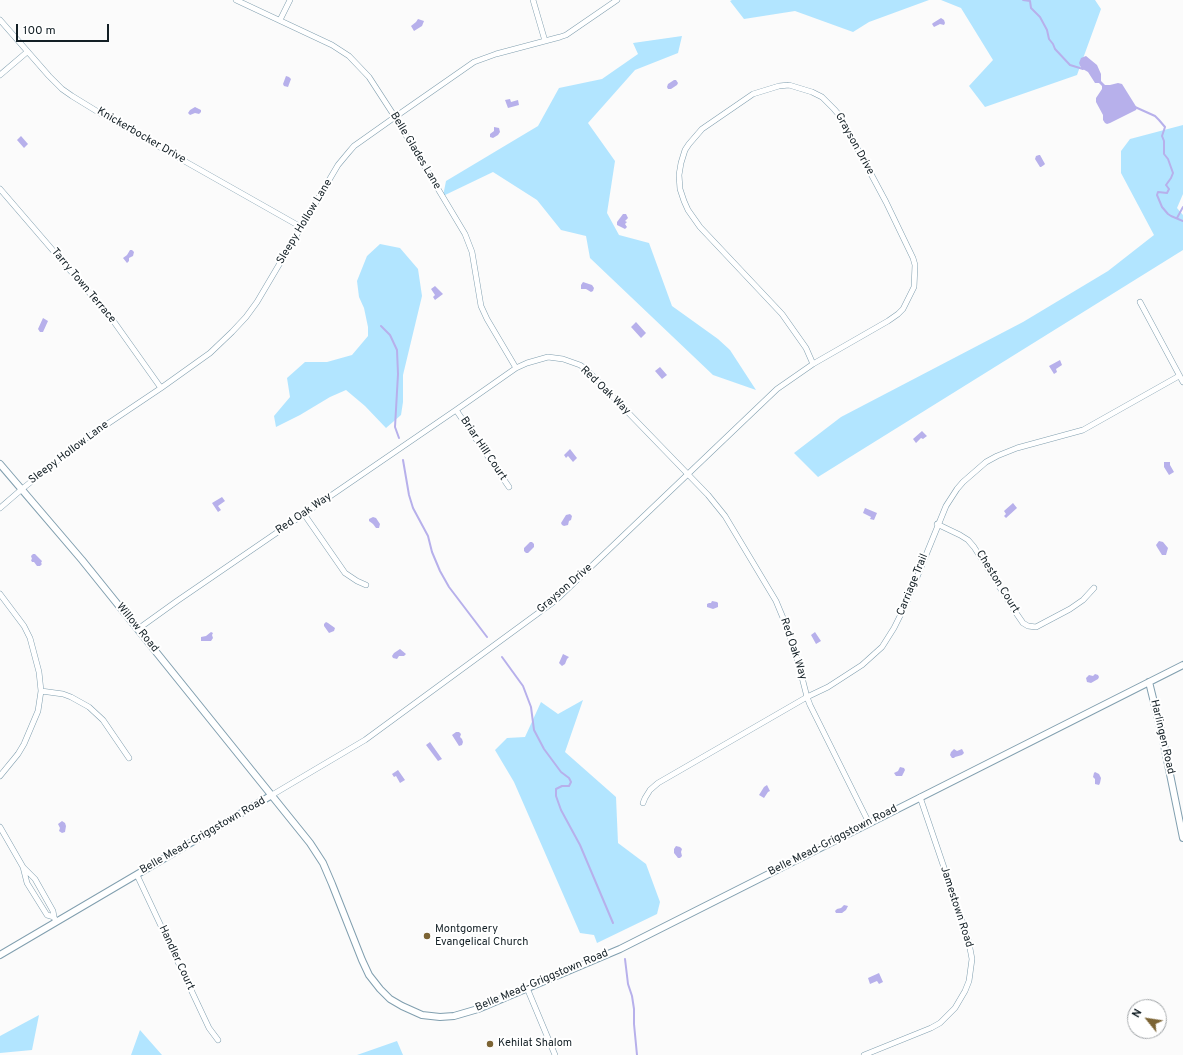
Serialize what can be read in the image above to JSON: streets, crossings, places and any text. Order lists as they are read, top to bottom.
{
  "streets": {
    "street": [
      "Knickerbocker Drive",
      "Grayson Drive",
      "Belle Glades Lane",
      "Sleepy Hollow Lane",
      "Tarry Town Terrace",
      "Red Oak Way",
      "Briar Hill Court",
      "Cheston Court",
      "Carriage Trail",
      "Willow Road",
      "Harlingen Road",
      "Belle Mead-Griggstown Road",
      "Jamestown Road",
      "Handler Court"
    ]
  },
  "crossings": [
    ["Knickerbocker Drive", "Sleepy Hollow Lane"],
    ["Grayson Drive", "Red Oak Way"],
    ["Grayson Drive", "Willow Road"],
    ["Grayson Drive", "Belle Mead-Griggstown Road"],
    ["Belle Glades Lane", "Sleepy Hollow Lane"],
    ["Belle Glades Lane", "Red Oak Way"],
    ["Sleepy Hollow Lane", "Tarry Town Terrace"],
    ["Sleepy Hollow Lane", "Willow Road"],
    ["Red Oak Way", "Briar Hill Court"],
    ["Red Oak Way", "Carriage Trail"],
    ["Red Oak Way", "Willow Road"],
    ["Red Oak Way", "Belle Mead-Griggstown Road"],
    ["Cheston Court", "Carriage Trail"],
    ["Willow Road", "Belle Mead-Griggstown Road"],
    ["Harlingen Road", "Belle Mead-Griggstown Road"],
    ["Belle Mead-Griggstown Road", "Jamestown Road"],
    ["Belle Mead-Griggstown Road", "Handler Court"]
  ],
  "places": ["Montgomery Evangelical Church", "Kehilat Shalom"],
  "scale_bar": "100 m",
  "north": "top left"
}
